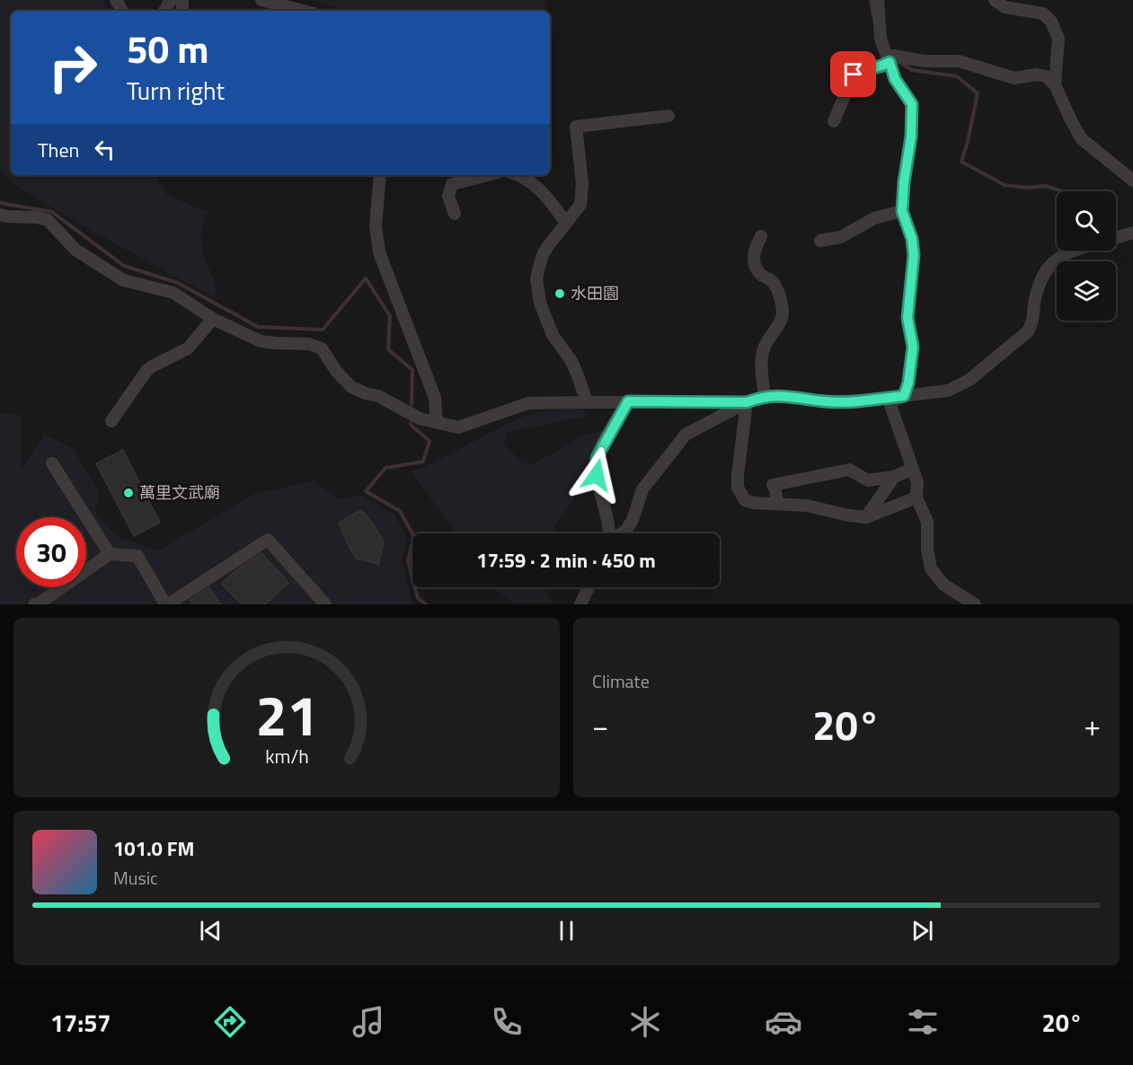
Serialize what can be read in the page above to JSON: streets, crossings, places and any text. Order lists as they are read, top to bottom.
{
  "places": ["水田園", "萬里文武廟"],
  "page": {
    "turn": ["50 m", "Turn right"],
    "then": "Then",
    "limit": "30",
    "trip": "17:59 · 2 min · 450 m",
    "tile": "Climate",
    "heat": ["−", "20°", "+"],
    "song": ["101.0 FM", "Music"],
    "tabs": ["17:57", "20°"],
    "gauge": ["21", "km/h"]
  }
}
